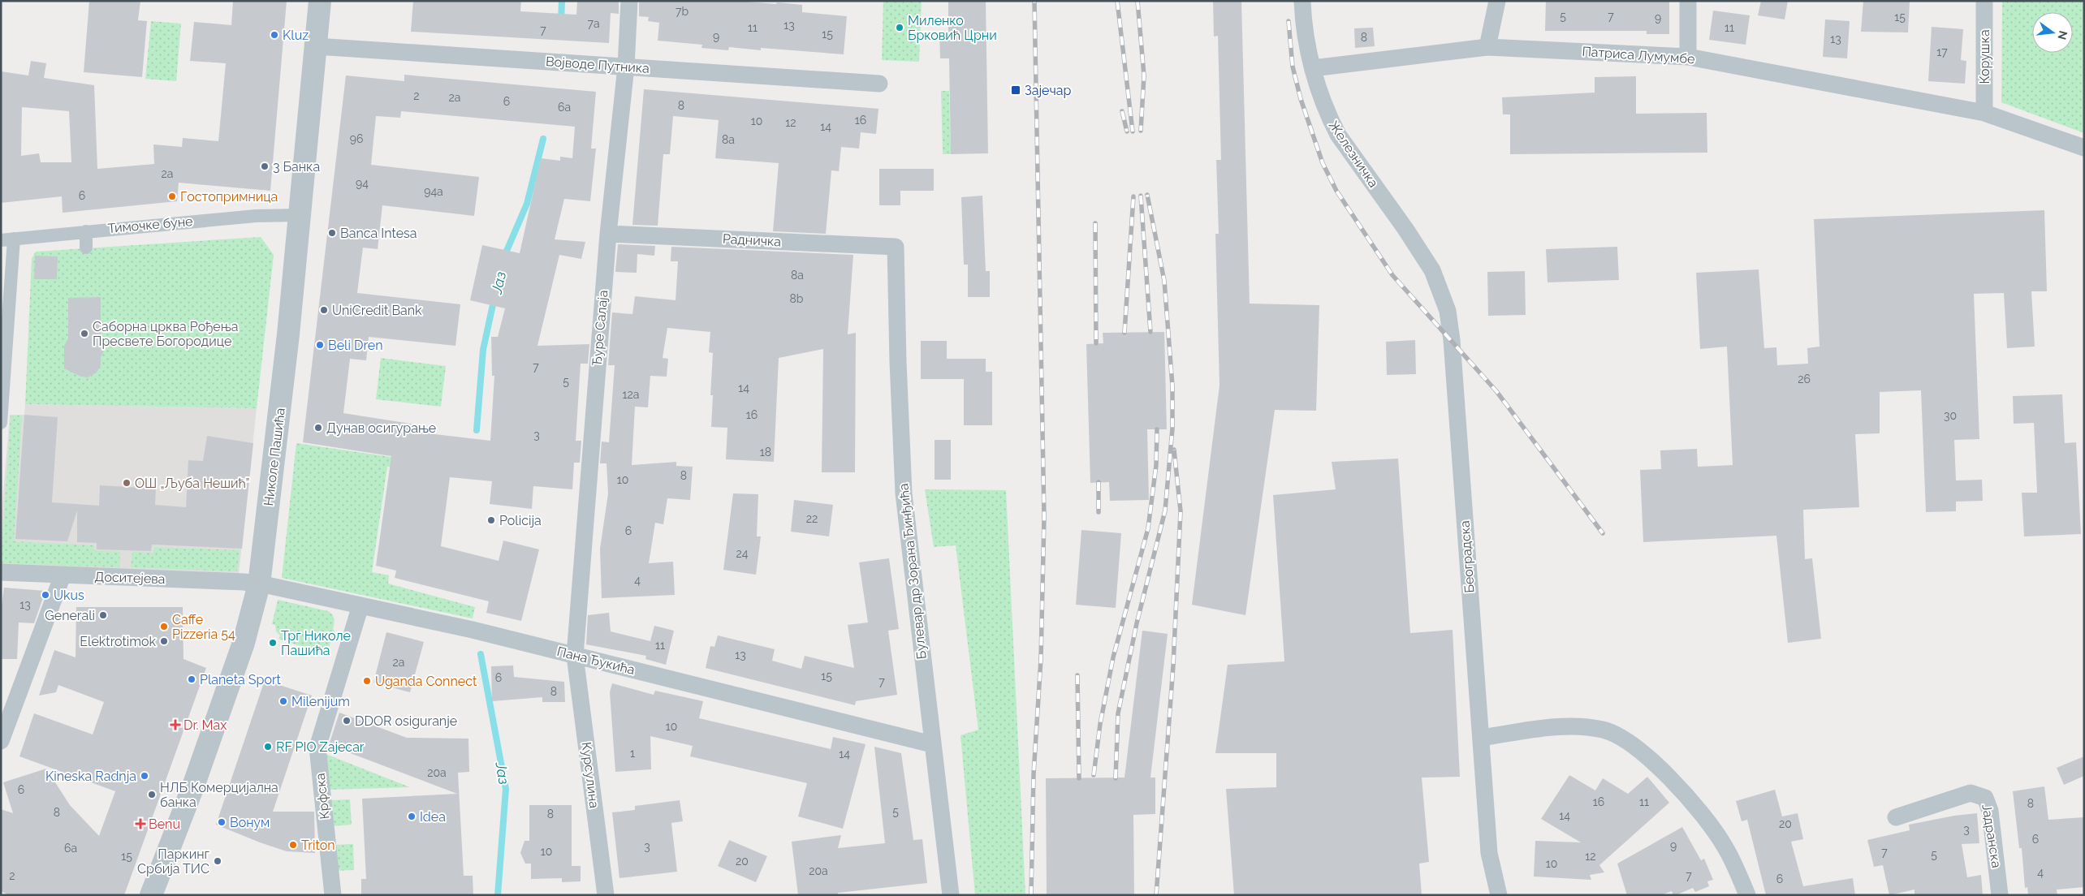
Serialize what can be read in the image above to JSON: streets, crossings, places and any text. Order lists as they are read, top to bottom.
{
  "streets": {
    "street": [
      "Патриса Лумумбе",
      "Корушка",
      "Војводе Путника",
      "Железничка",
      "Тимочке буне",
      "Радничка",
      "Ђуре Салаја",
      "Николе Пашића",
      "Београдска",
      "Булевар др Зорана Ђинђића",
      "Доситејева",
      "Пана Ђукића",
      "Курсулина",
      "Крфска",
      "Јадранска"
    ]
  },
  "crossings": [
    ["Патриса Лумумбе", "Корушка"],
    ["Патриса Лумумбе", "Железничка"],
    ["Војводе Путника", "Ђуре Салаја"],
    ["Војводе Путника", "Николе Пашића"],
    ["Железничка", "Београдска"],
    ["Тимочке буне", "Николе Пашића"],
    ["Радничка", "Ђуре Салаја"],
    ["Радничка", "Булевар др Зорана Ђинђића"],
    ["Ђуре Салаја", "Пана Ђукића"],
    ["Ђуре Салаја", "Курсулина"],
    ["Николе Пашића", "Доситејева"],
    ["Николе Пашића", "Пана Ђукића"],
    ["Булевар др Зорана Ђинђића", "Пана Ђукића"],
    ["Доситејева", "Пана Ђукића"],
    ["Пана Ђукића", "Курсулина"],
    ["Пана Ђукића", "Крфска"]
  ],
  "water": ["Јаз"],
  "places": {
    "other": [
      "Миленко Брковић Црни",
      "Kluz",
      "3 Банка",
      "Гостопримница",
      "Banca Intesa",
      "UniCredit Bank",
      "Саборна црква Рођења Пресвете Богородице",
      "Beli Dren",
      "Дунав осигурање",
      "ОШ „Љуба Нешић”",
      "Policija",
      "Ukus",
      "Generali",
      "Caffe Pizzeria 54",
      "Elektrotimok",
      "Трг Николе Пашића",
      "Planeta Sport",
      "Uganda Connect",
      "Milenijum",
      "DDOR osiguranje",
      "RF PIO Zajecar",
      "Kineska Radnja",
      "НЛБ Комерцијална банка",
      "Idea",
      "Вонум",
      "Triton",
      "Паркинг Србија ТИС"
    ],
    "transit": ["Зајечар"],
    "health": ["Dr. Max", "Benu"]
  },
  "house_numbers": [
    "7b",
    "5",
    "7",
    "15",
    "9",
    "7a",
    "13",
    "11",
    "11",
    "7",
    "15",
    "9",
    "8",
    "13",
    "17",
    "2",
    "2a",
    "6",
    "8",
    "6a",
    "16",
    "10",
    "12",
    "14",
    "96",
    "8a",
    "2a",
    "94",
    "94a",
    "6",
    "8a",
    "8b",
    "7",
    "26",
    "5",
    "14",
    "12a",
    "16",
    "30",
    "3",
    "18",
    "8",
    "10",
    "22",
    "6",
    "24",
    "4",
    "13",
    "11",
    "13",
    "2a",
    "15",
    "6",
    "7",
    "8",
    "10",
    "1",
    "14",
    "20a",
    "6",
    "16",
    "11",
    "8",
    "5",
    "8",
    "8",
    "14",
    "20",
    "3",
    "6",
    "9",
    "3",
    "6a",
    "10",
    "7",
    "5",
    "15",
    "12",
    "20",
    "10",
    "20a",
    "4",
    "2",
    "7",
    "6"
  ],
  "north": "right"
}
